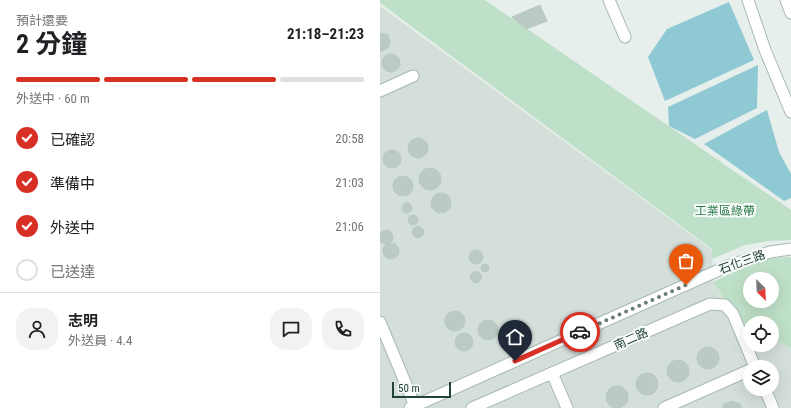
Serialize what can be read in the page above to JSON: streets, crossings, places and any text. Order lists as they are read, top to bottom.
{
  "streets": {
    "street": ["石化三路", "南二路"]
  },
  "parks": ["工業區綠帶"],
  "scale_bar": "50 m",
  "north": "bottom right",
  "page": {
    "heading": ["2 分鐘", "預計還要", "21:18–21:23"],
    "panel": ["志明", "外送員 · 4.4"],
    "bar": "外送中 · 60 m",
    "list": [
      ["已確認", "20:58"],
      ["準備中", "21:03"],
      ["外送中", "21:06"],
      "已送達"
    ],
    "scale": "50 m"
  }
}
